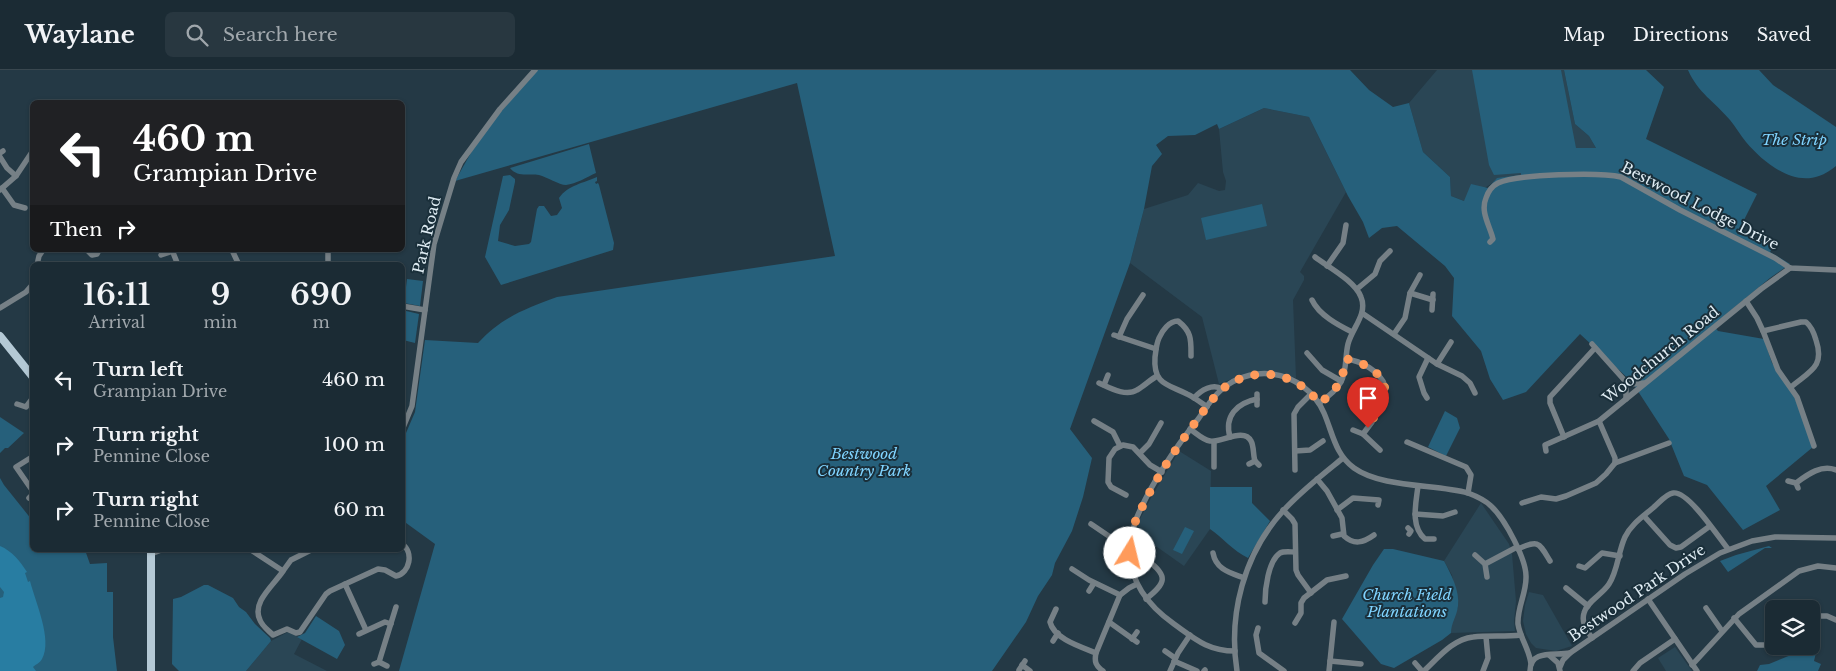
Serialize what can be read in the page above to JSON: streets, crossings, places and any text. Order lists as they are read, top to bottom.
{
  "streets": {
    "street": [
      "Bestwood Lodge Drive",
      "Park Road",
      "Woodchurch Road",
      "Bestwood Park Drive"
    ]
  },
  "crossings": [
    ["Bestwood Lodge Drive", "Woodchurch Road"]
  ],
  "parks": ["The Strip", "Bestwood Country Park", "Church Field Plantations"],
  "page": {
    "header": "Waylane",
    "search": "Search here",
    "nav": ["Map", "Directions", "Saved"],
    "turn": ["460 m", "Grampian Drive"],
    "then": "Then",
    "eta": [
      "16:11",
      "Arrival",
      "9",
      "min",
      "690",
      "m"
    ],
    "list": [
      {
        "name": "Turn left",
        "note": "Grampian Drive",
        "value": "460 m"
      },
      {
        "name": "Turn right",
        "note": "Pennine Close",
        "value": "100 m"
      },
      {
        "name": "Turn right",
        "note": "Pennine Close",
        "value": "60 m"
      }
    ]
  }
}
